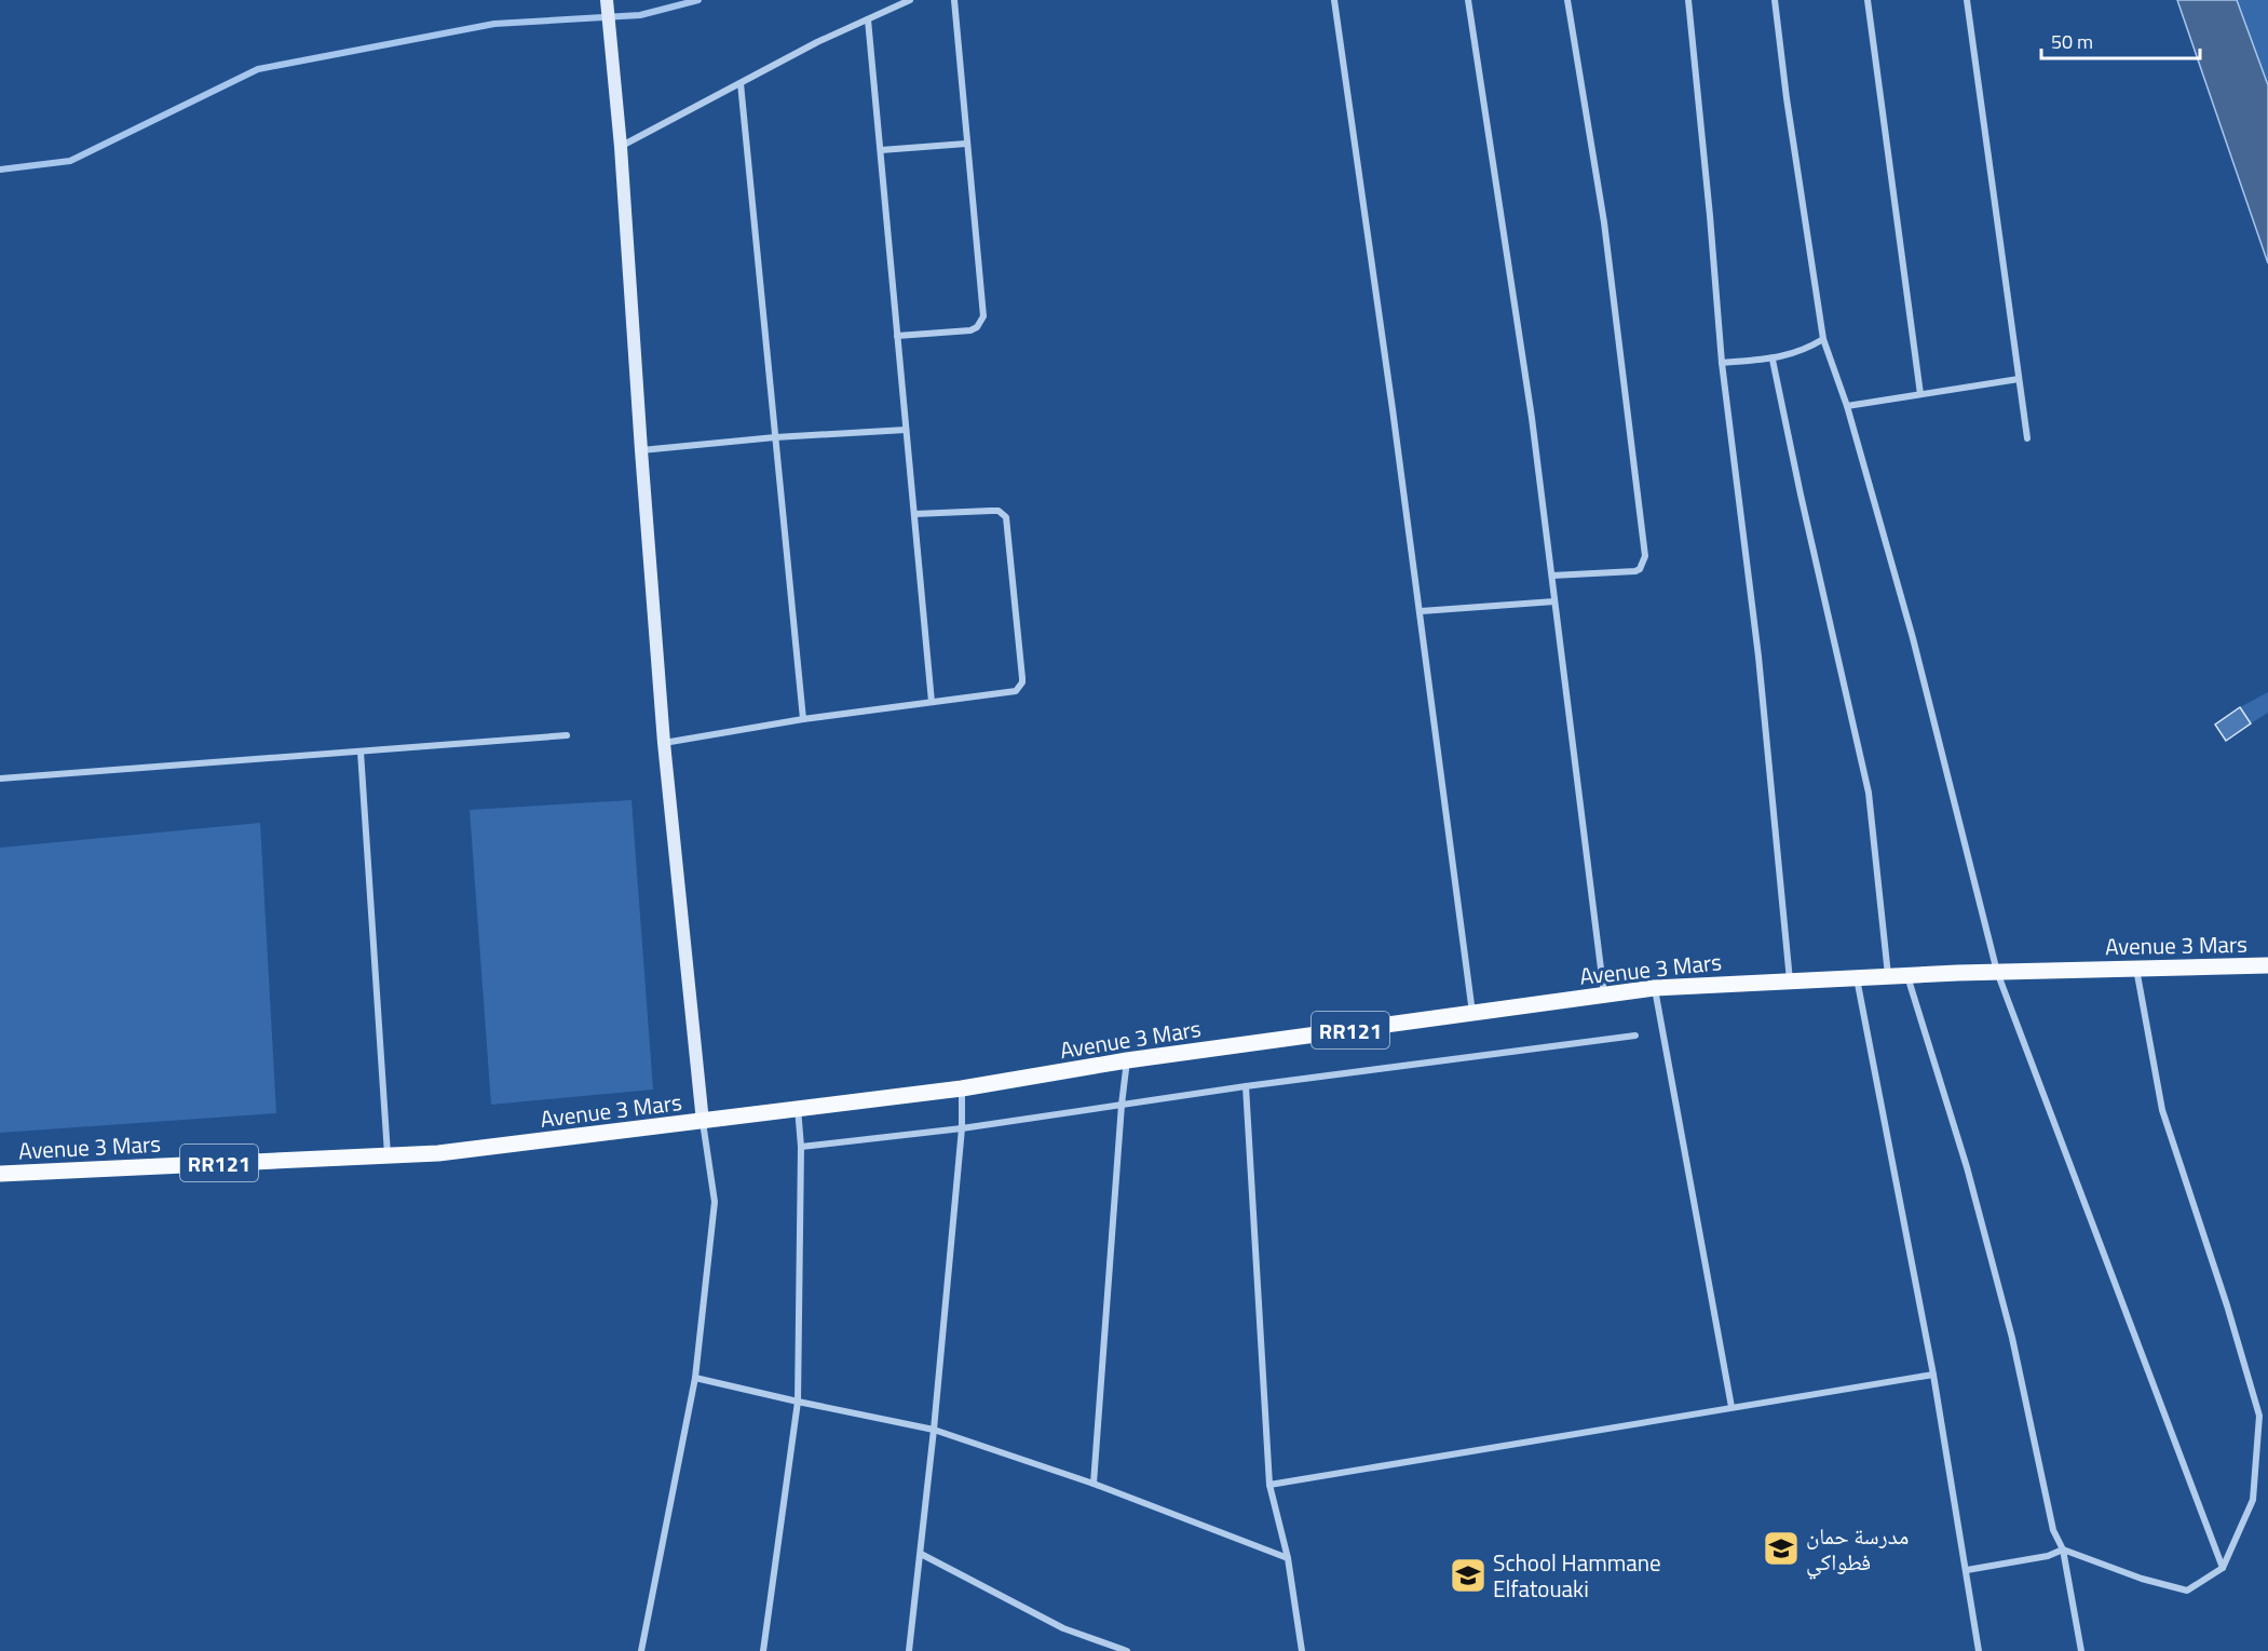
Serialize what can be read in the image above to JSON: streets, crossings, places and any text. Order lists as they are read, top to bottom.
{
  "streets": {
    "main road": ["Avenue 3 Mars", "RR121"]
  },
  "places": {
    "school or university": ["مدرسة حمان فطواكي", "School Hammane Elfatouaki"]
  },
  "scale_bar": "50 m"
}
